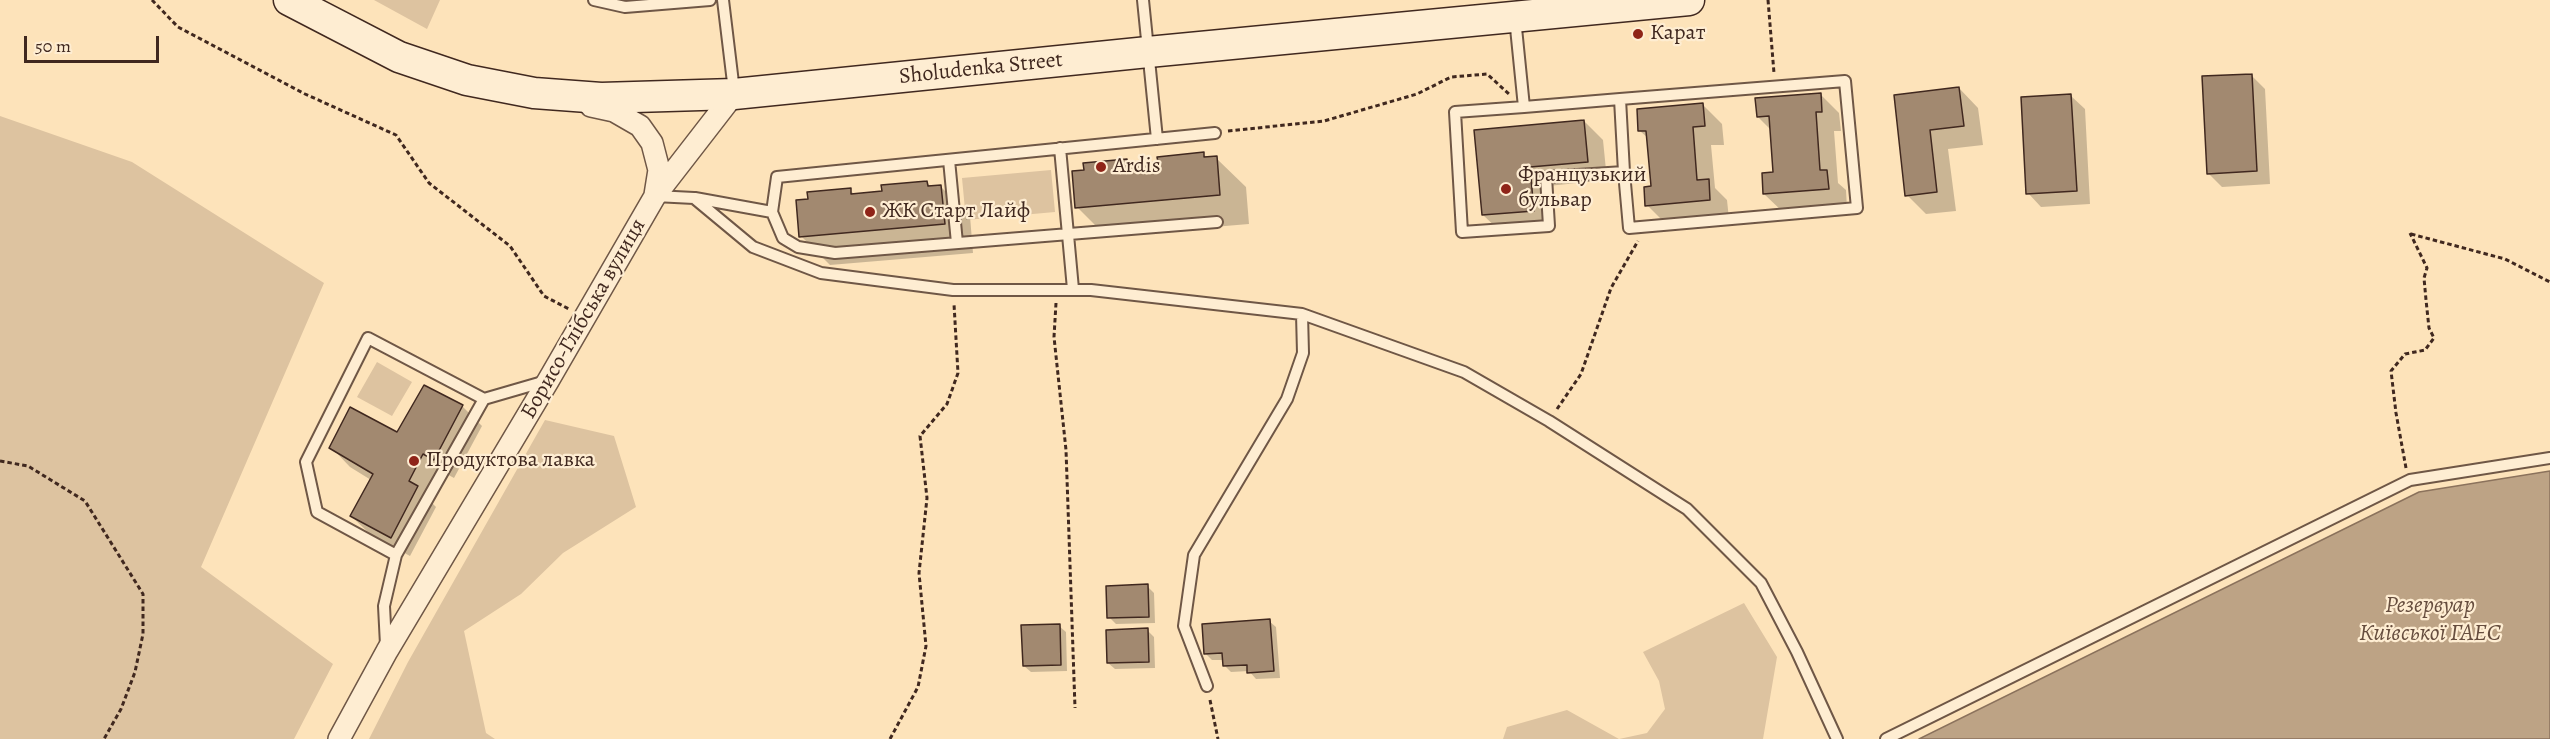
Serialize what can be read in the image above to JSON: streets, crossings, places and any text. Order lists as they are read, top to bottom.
{
  "streets": {
    "main road": ["Sholudenka Street"],
    "street": ["Борисо-Глібська вулиця"]
  },
  "crossings": [
    ["Sholudenka Street", "Борисо-Глібська вулиця"]
  ],
  "water": ["Резервуар Київської ГАЕС"],
  "places": [
    "Карат",
    "Ardis",
    "Французький бульвар",
    "ЖК Старт Лайф",
    "Продуктова лавка"
  ],
  "scale_bar": "50 m"
}
